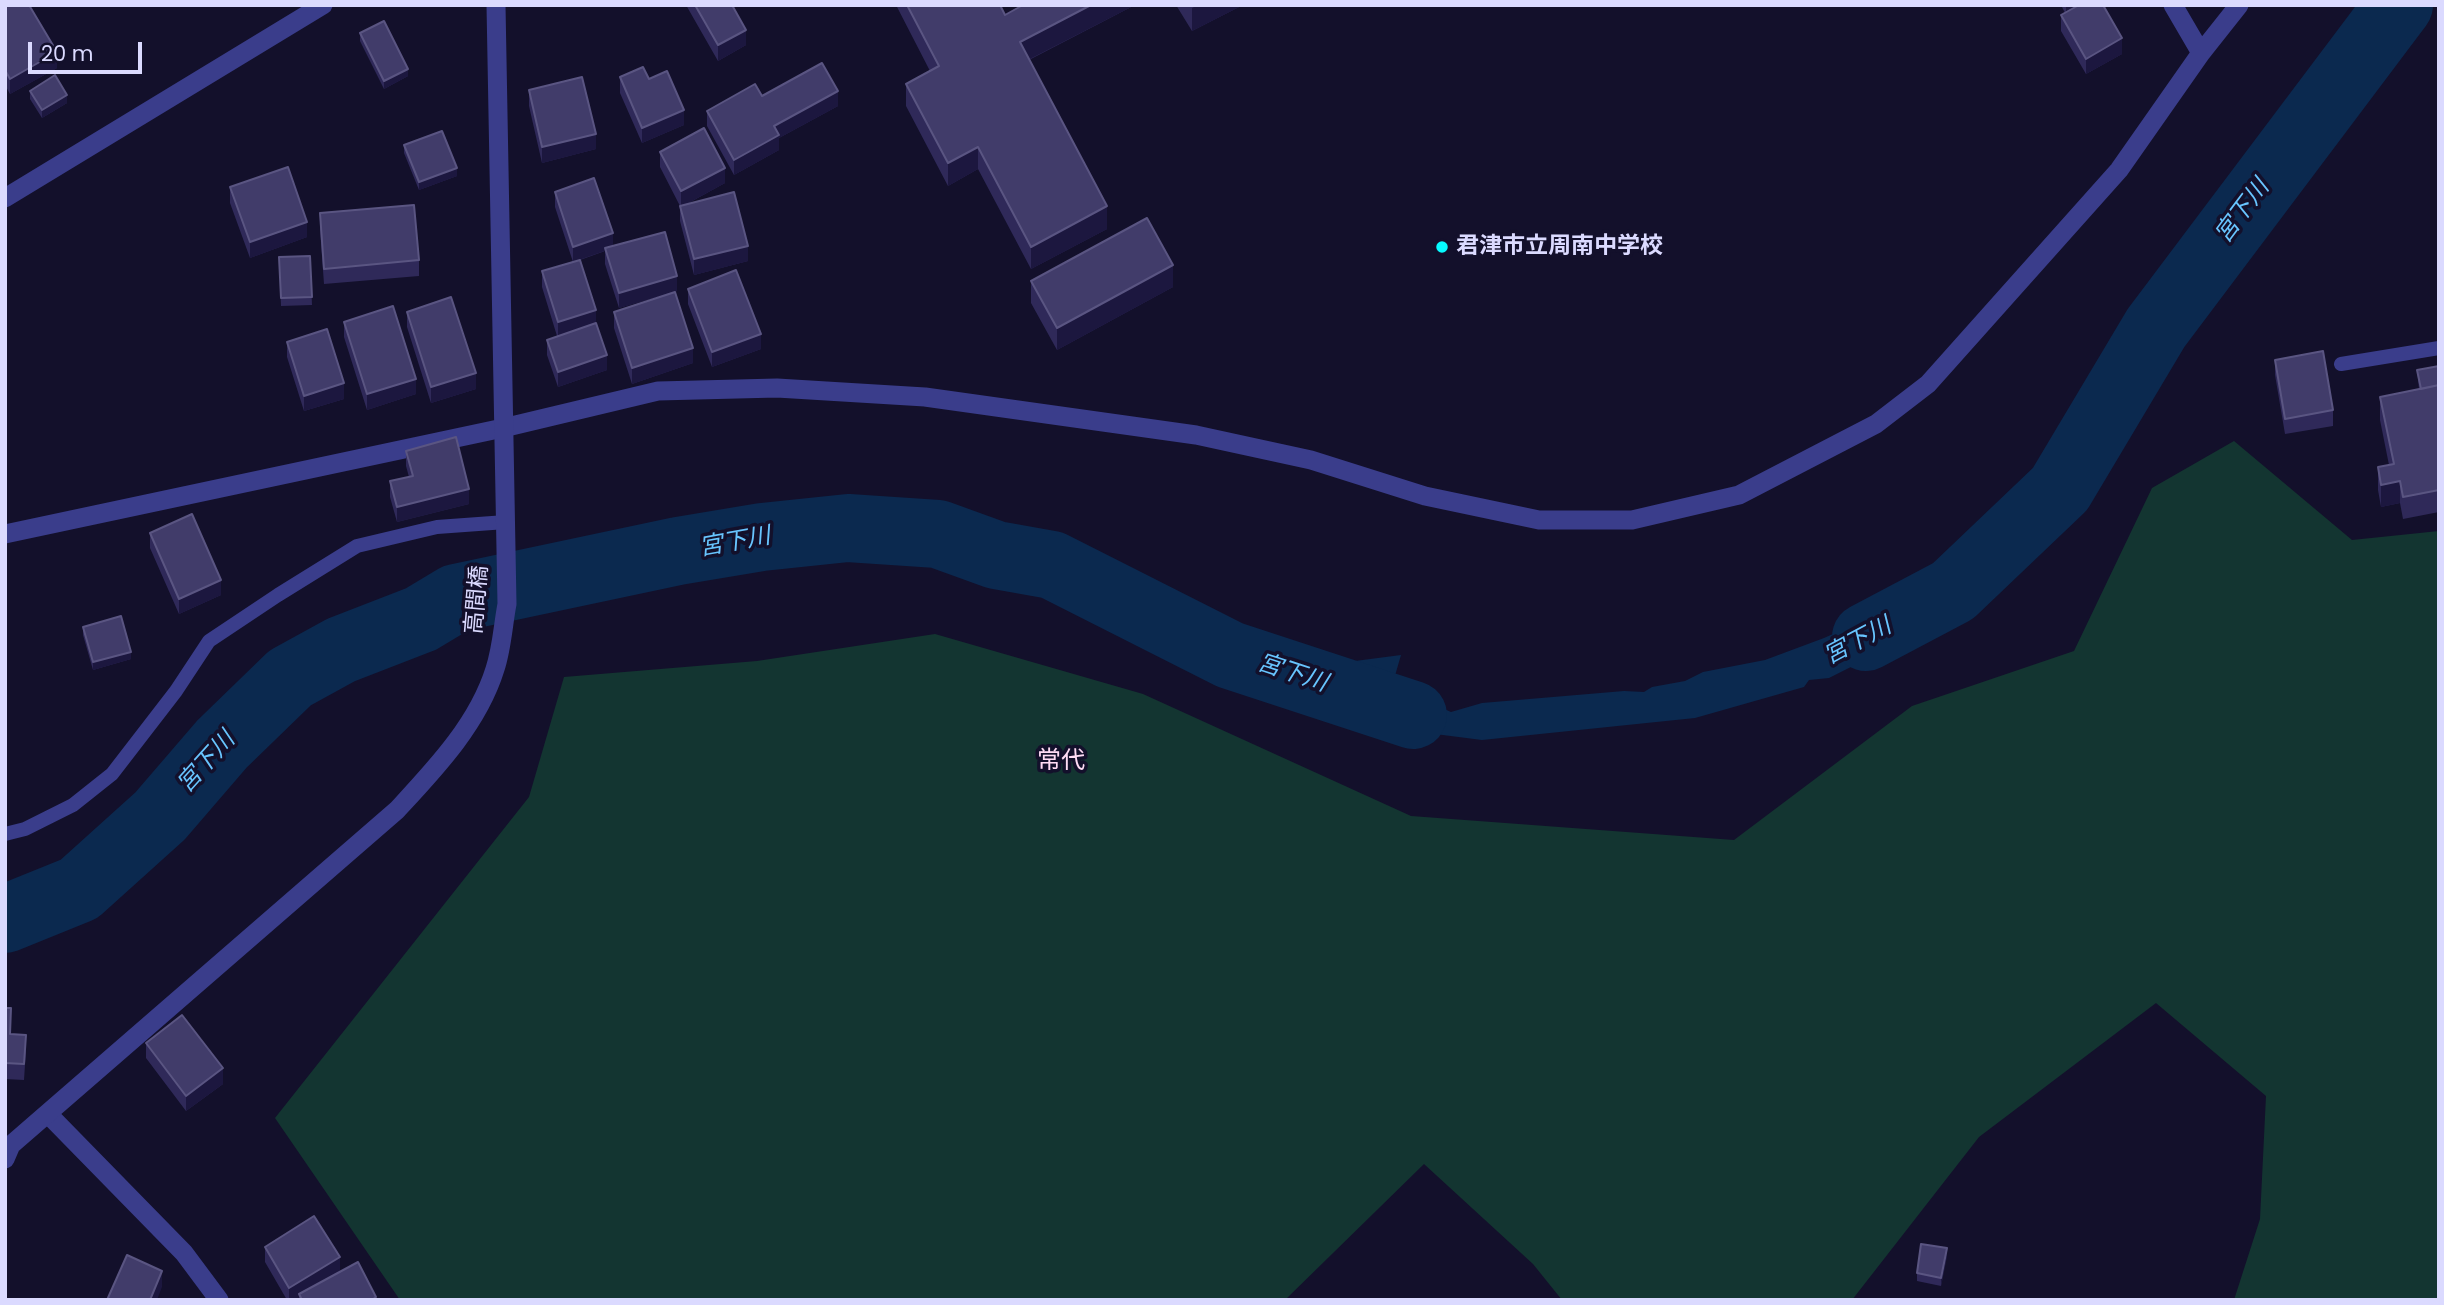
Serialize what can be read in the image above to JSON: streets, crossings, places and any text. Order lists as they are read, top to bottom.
{
  "streets": {
    "street": ["高間橋"]
  },
  "districts": ["常代"],
  "water": ["宮下川"],
  "places": ["君津市立周南中学校"],
  "scale_bar": "20 m"
}
